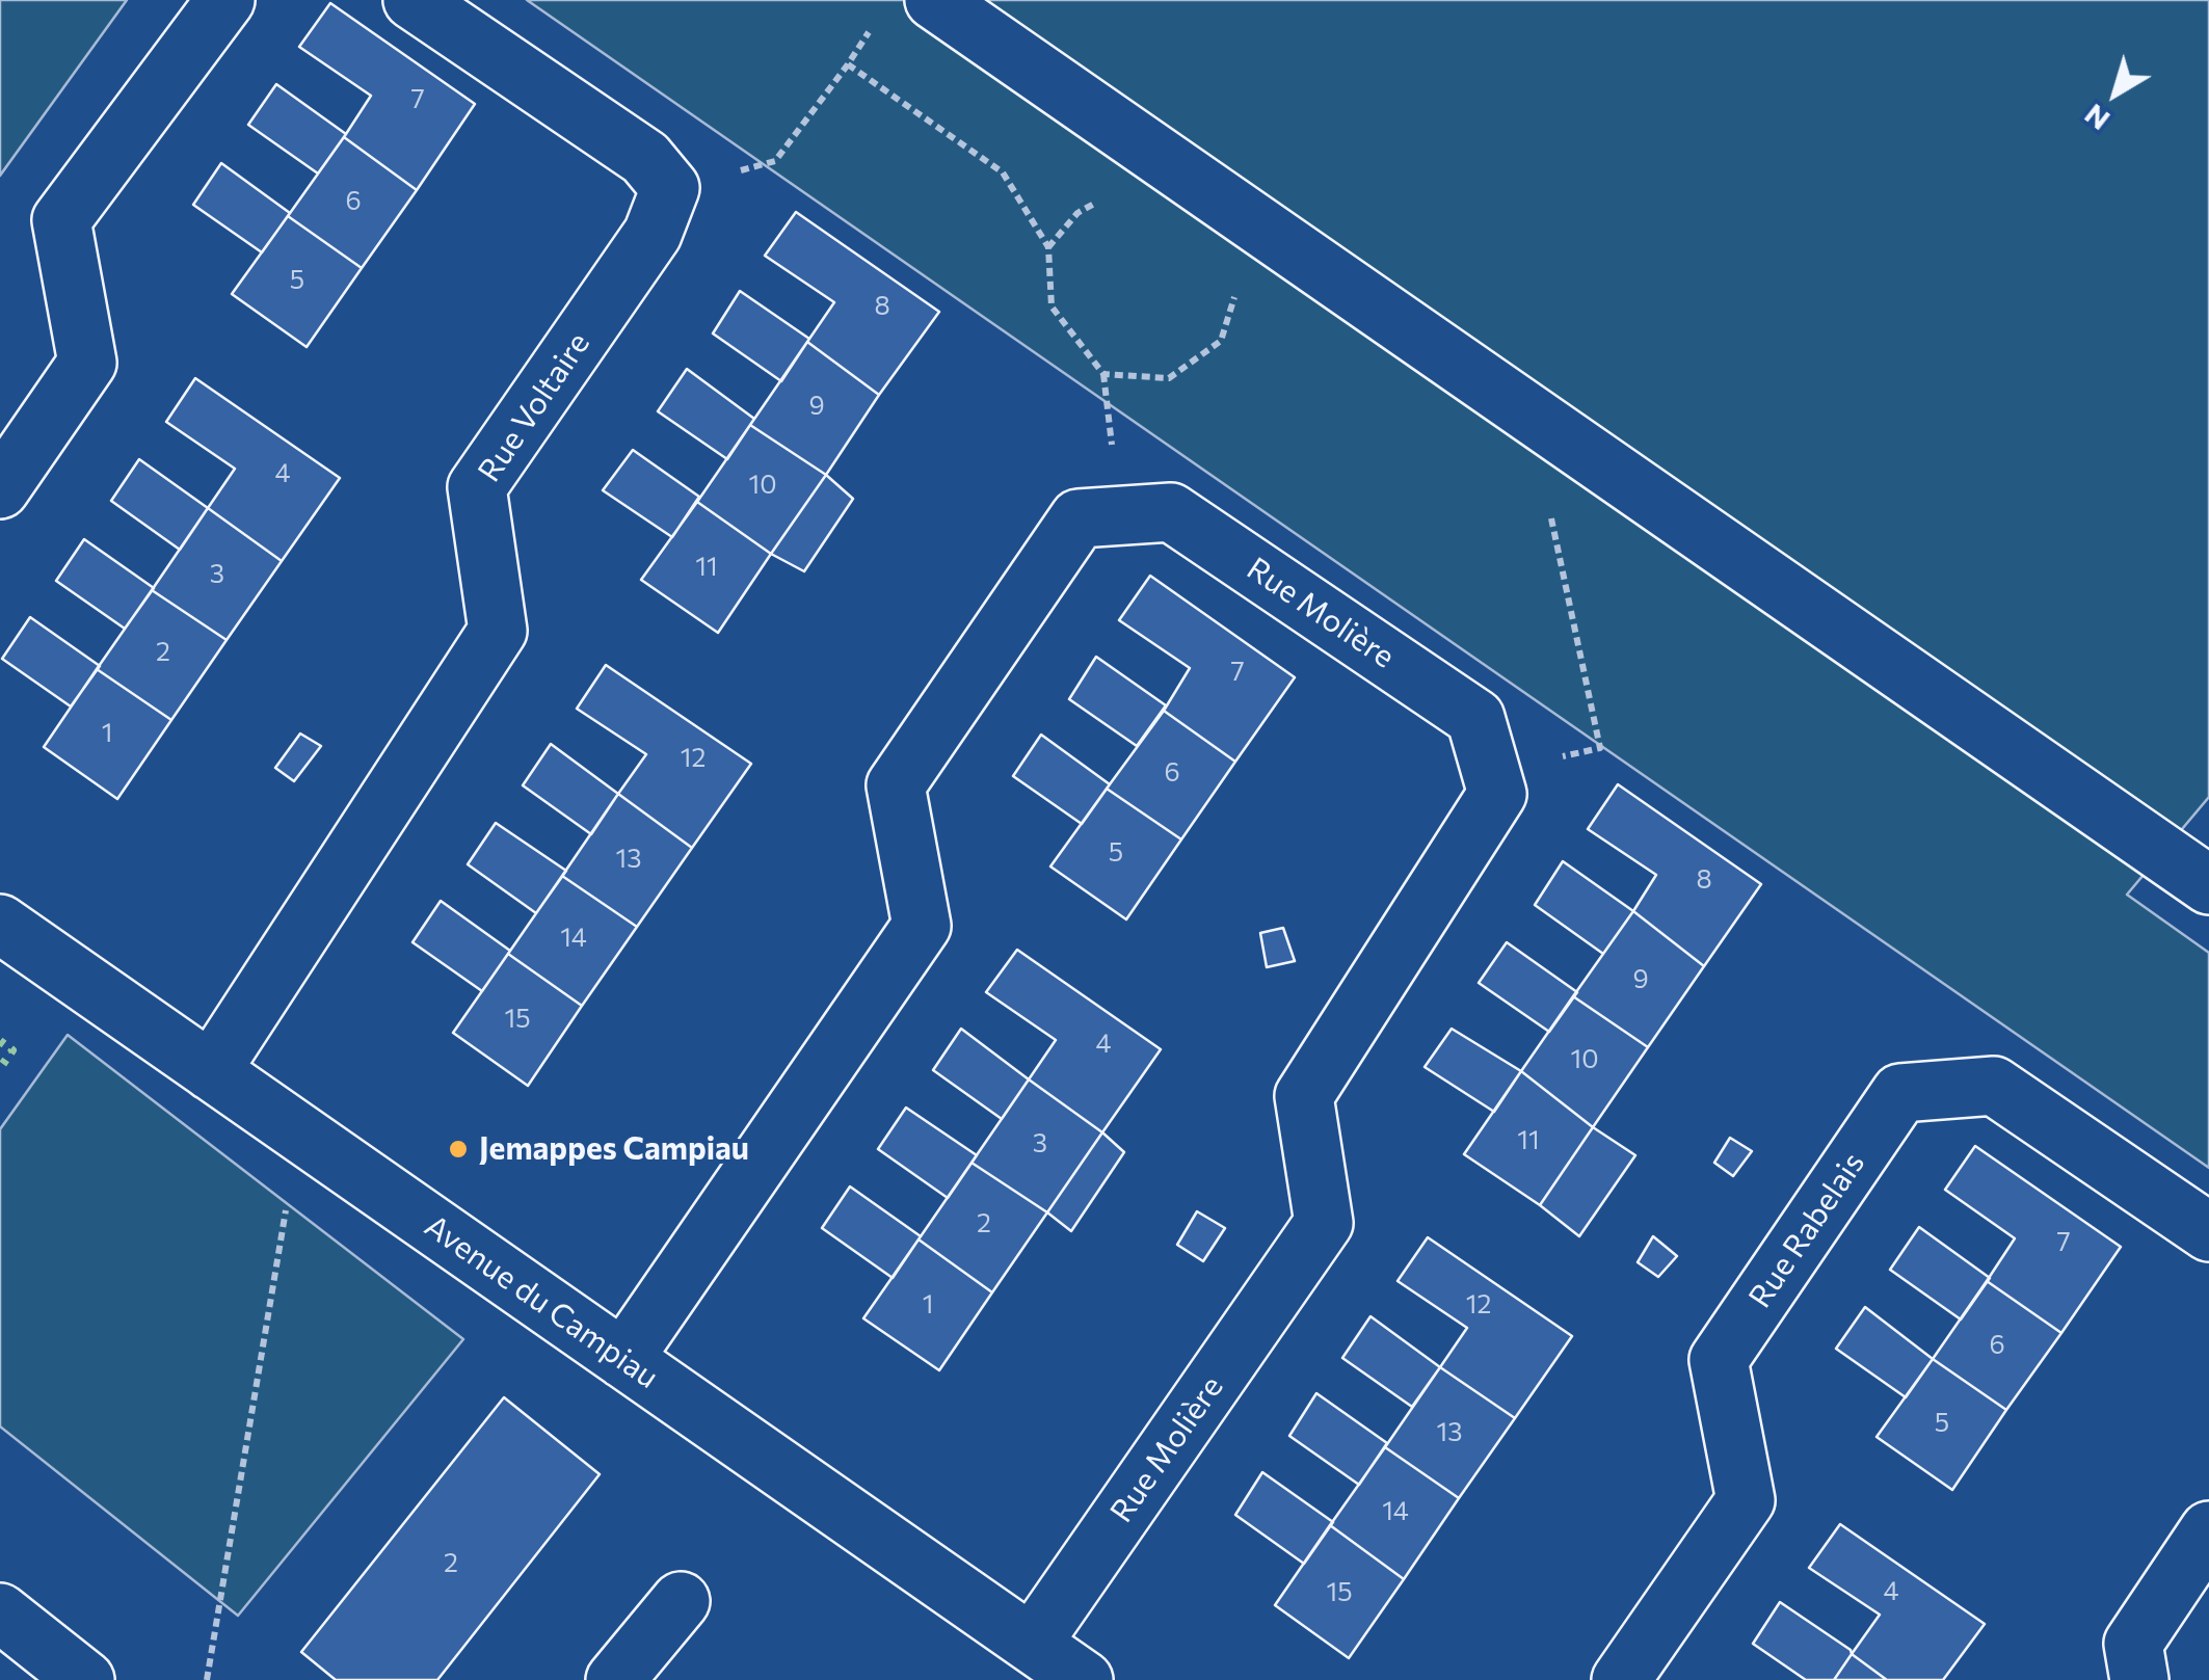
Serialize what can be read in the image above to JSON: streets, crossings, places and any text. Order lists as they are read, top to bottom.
{
  "streets": {
    "street": [
      "Rue Voltaire",
      "Rue Molière",
      "Rue Rabelais",
      "Avenue du Campiau"
    ]
  },
  "crossings": [
    ["Rue Voltaire", "Avenue du Campiau"],
    ["Rue Molière", "Avenue du Campiau"]
  ],
  "places": ["Jemappes Campiau"],
  "house_numbers": [
    "7",
    "6",
    "5",
    "8",
    "9",
    "4",
    "10",
    "11",
    "3",
    "2",
    "7",
    "1",
    "12",
    "6",
    "5",
    "13",
    "8",
    "14",
    "9",
    "15",
    "4",
    "10",
    "11",
    "3",
    "2",
    "7",
    "1",
    "12",
    "6",
    "5",
    "13",
    "14",
    "2",
    "4",
    "15"
  ],
  "north": "bottom left"
}
